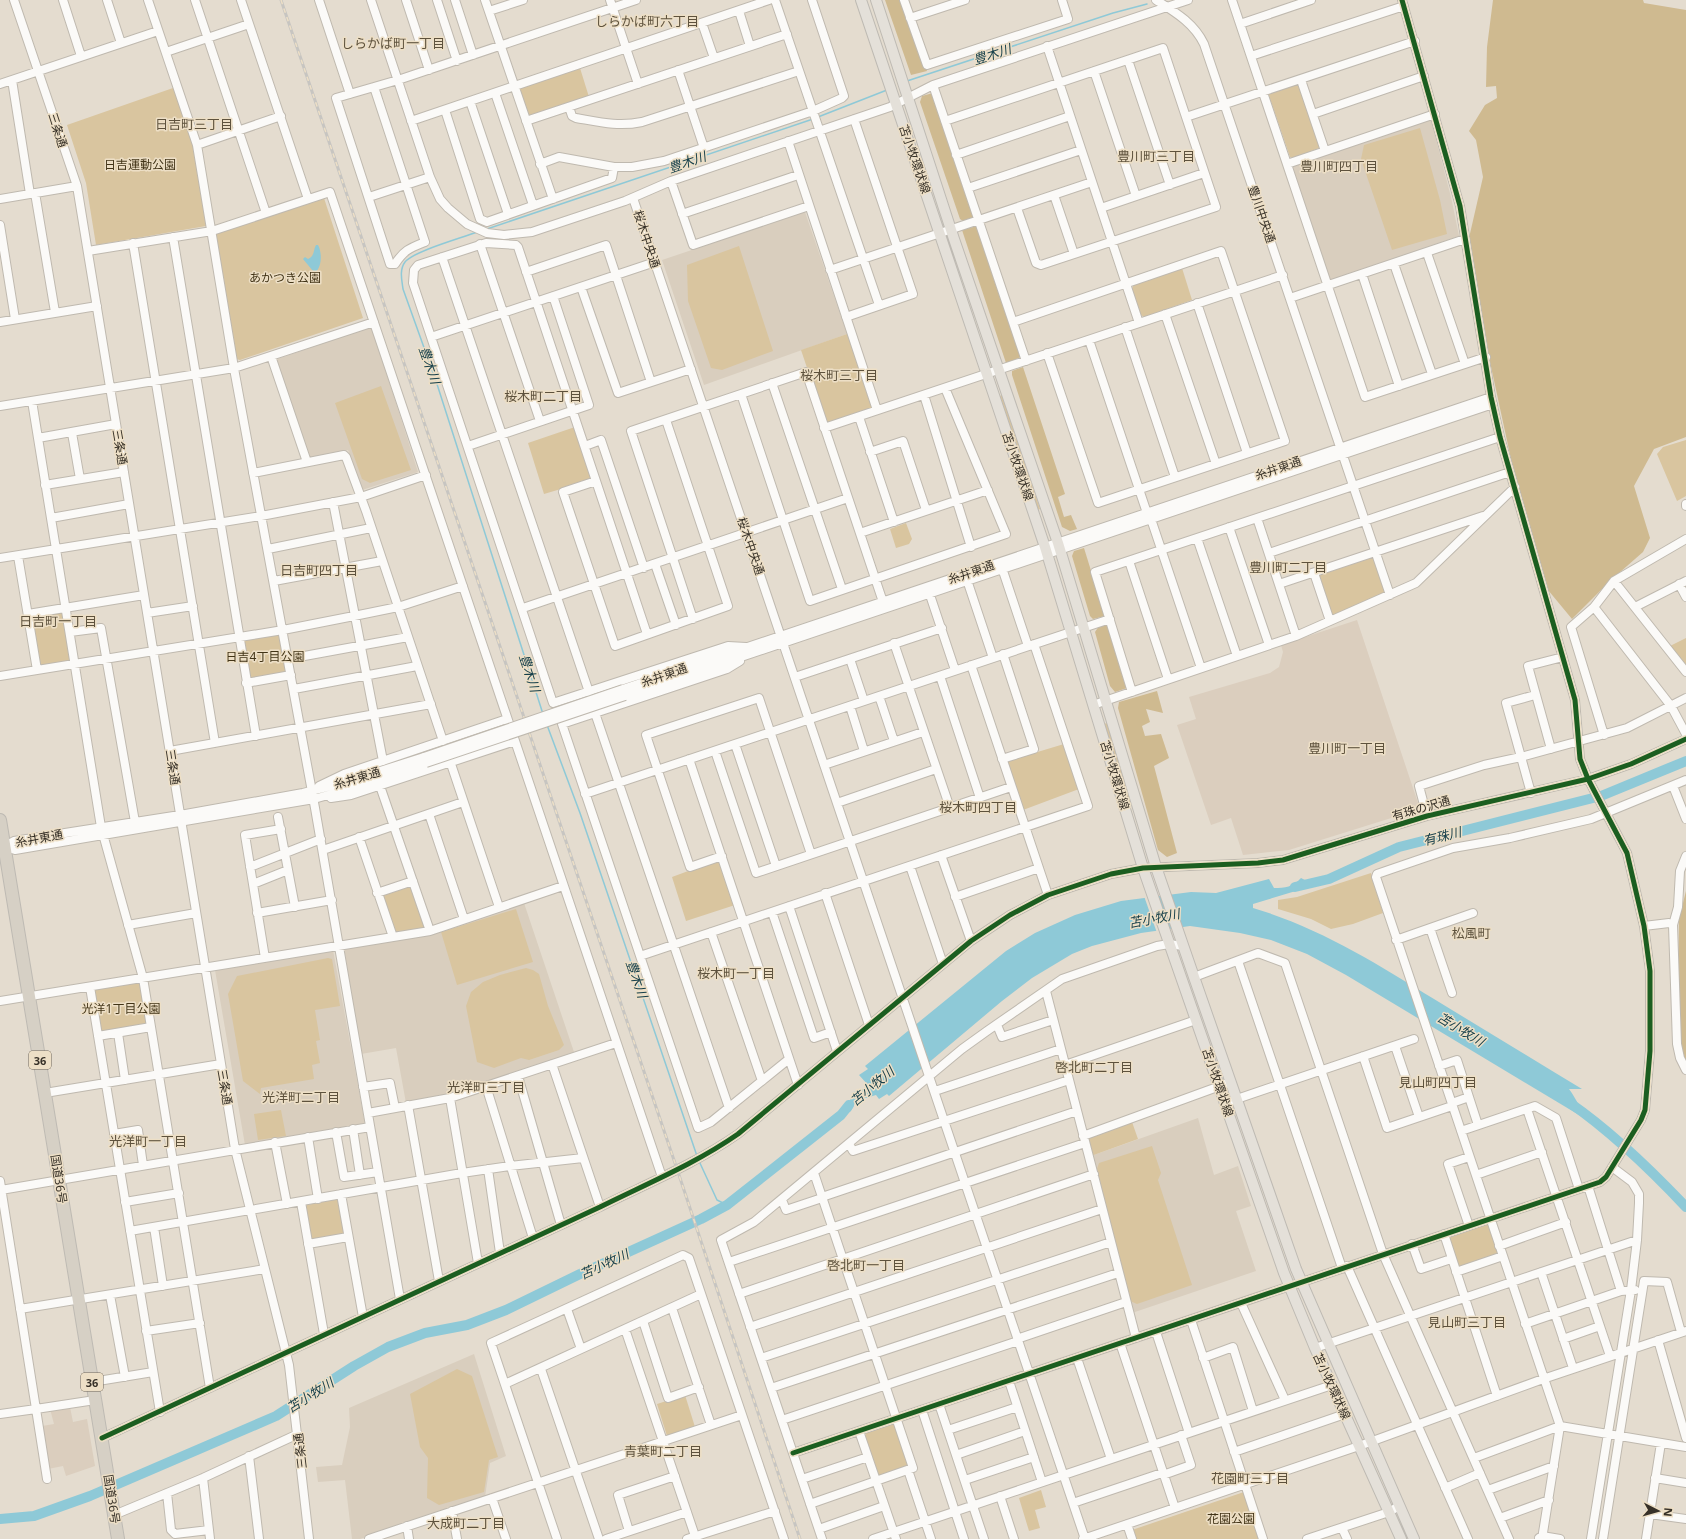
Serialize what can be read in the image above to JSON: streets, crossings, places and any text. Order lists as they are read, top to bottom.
{
  "streets": {
    "highway": ["36", "国道36号"],
    "main road": ["苫小牧環状線"],
    "street": [
      "三条通",
      "豊川中央通",
      "桜木中央通",
      "糸井東通",
      "有珠の沢通"
    ]
  },
  "crossings": [
    ["三条通", "糸井東通"],
    ["三条通", "有珠の沢通"],
    ["苫小牧環状線", "糸井東通"],
    ["苫小牧環状線", "有珠の沢通"],
    ["豊川中央通", "糸井東通"],
    ["桜木中央通", "糸井東通"],
    ["桜木中央通", "有珠の沢通"],
    ["糸井東通", "国道36号"],
    ["有珠の沢通", "国道36号"]
  ],
  "districts": [
    "しらかば町六丁目",
    "しらかば町一丁目",
    "日吉町三丁目",
    "豊川町三丁目",
    "豊川町四丁目",
    "桜木町三丁目",
    "桜木町二丁目",
    "豊川町二丁目",
    "日吉町四丁目",
    "日吉町一丁目",
    "豊川町一丁目",
    "桜木町四丁目",
    "松風町",
    "桜木町一丁目",
    "啓北町二丁目",
    "見山町四丁目",
    "光洋町三丁目",
    "光洋町二丁目",
    "光洋町一丁目",
    "啓北町一丁目",
    "見山町三丁目",
    "青葉町二丁目",
    "花園町三丁目",
    "大成町二丁目"
  ],
  "water": ["豊木川", "有珠川", "苫小牧川"],
  "parks": [
    "日吉運動公園",
    "あかつき公園",
    "日吉4丁目公園",
    "光洋1丁目公園",
    "花園公園"
  ],
  "north": "right"
}
